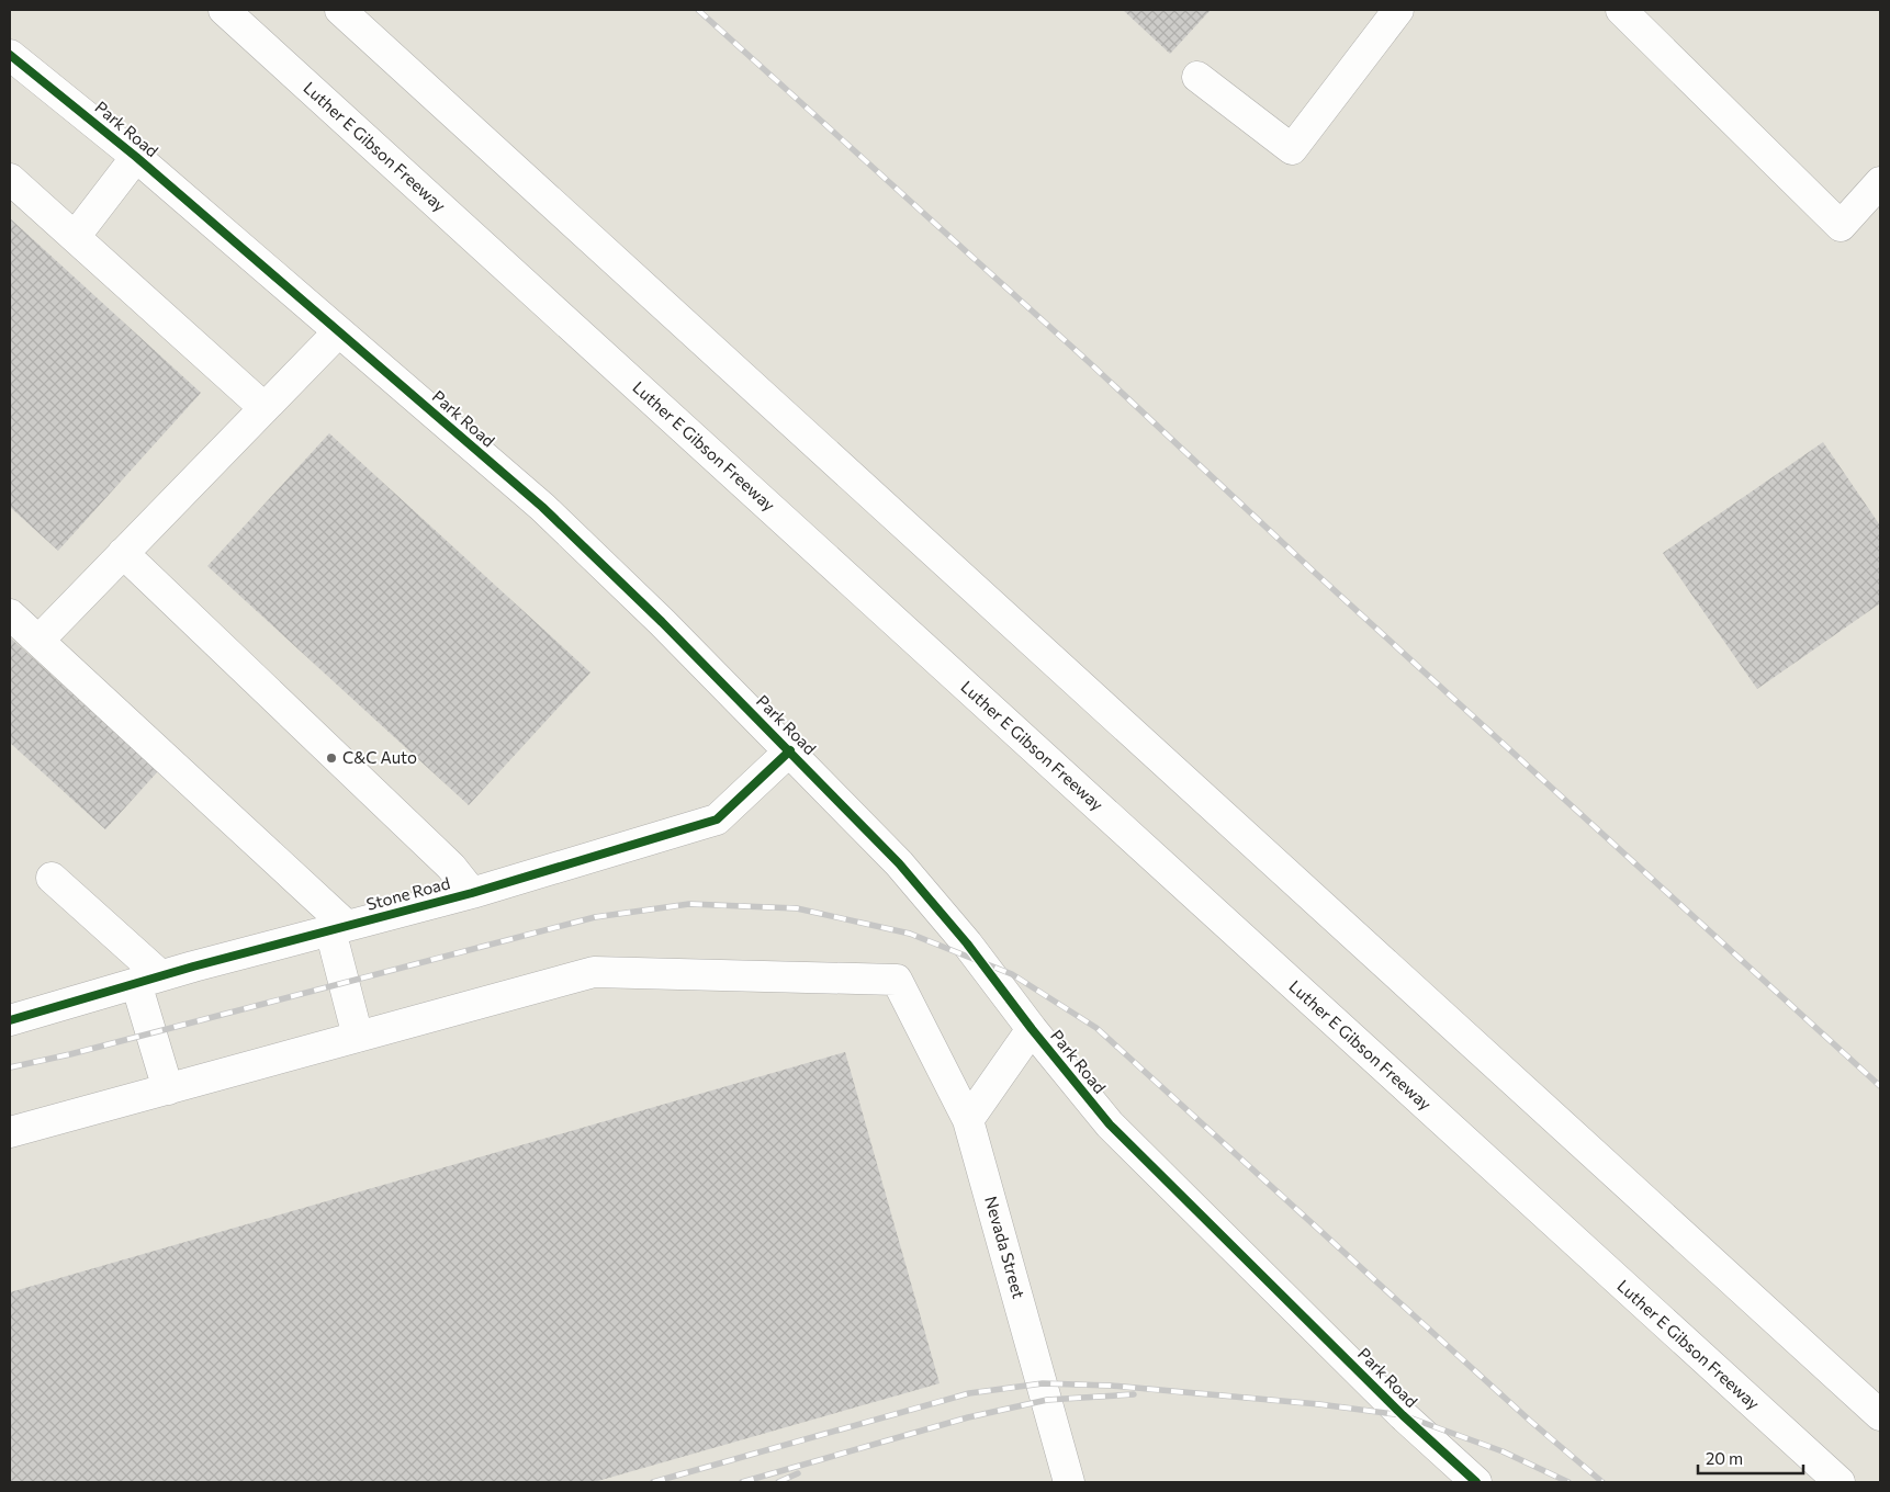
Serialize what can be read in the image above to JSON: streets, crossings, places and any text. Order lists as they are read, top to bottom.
{
  "streets": {
    "main road": [
      "Park Road",
      "Luther E Gibson Freeway",
      "Stone Road",
      "Nevada Street"
    ]
  },
  "crossings": [
    ["Park Road", "Stone Road"]
  ],
  "places": ["C&C Auto"],
  "scale_bar": "20 m"
}
